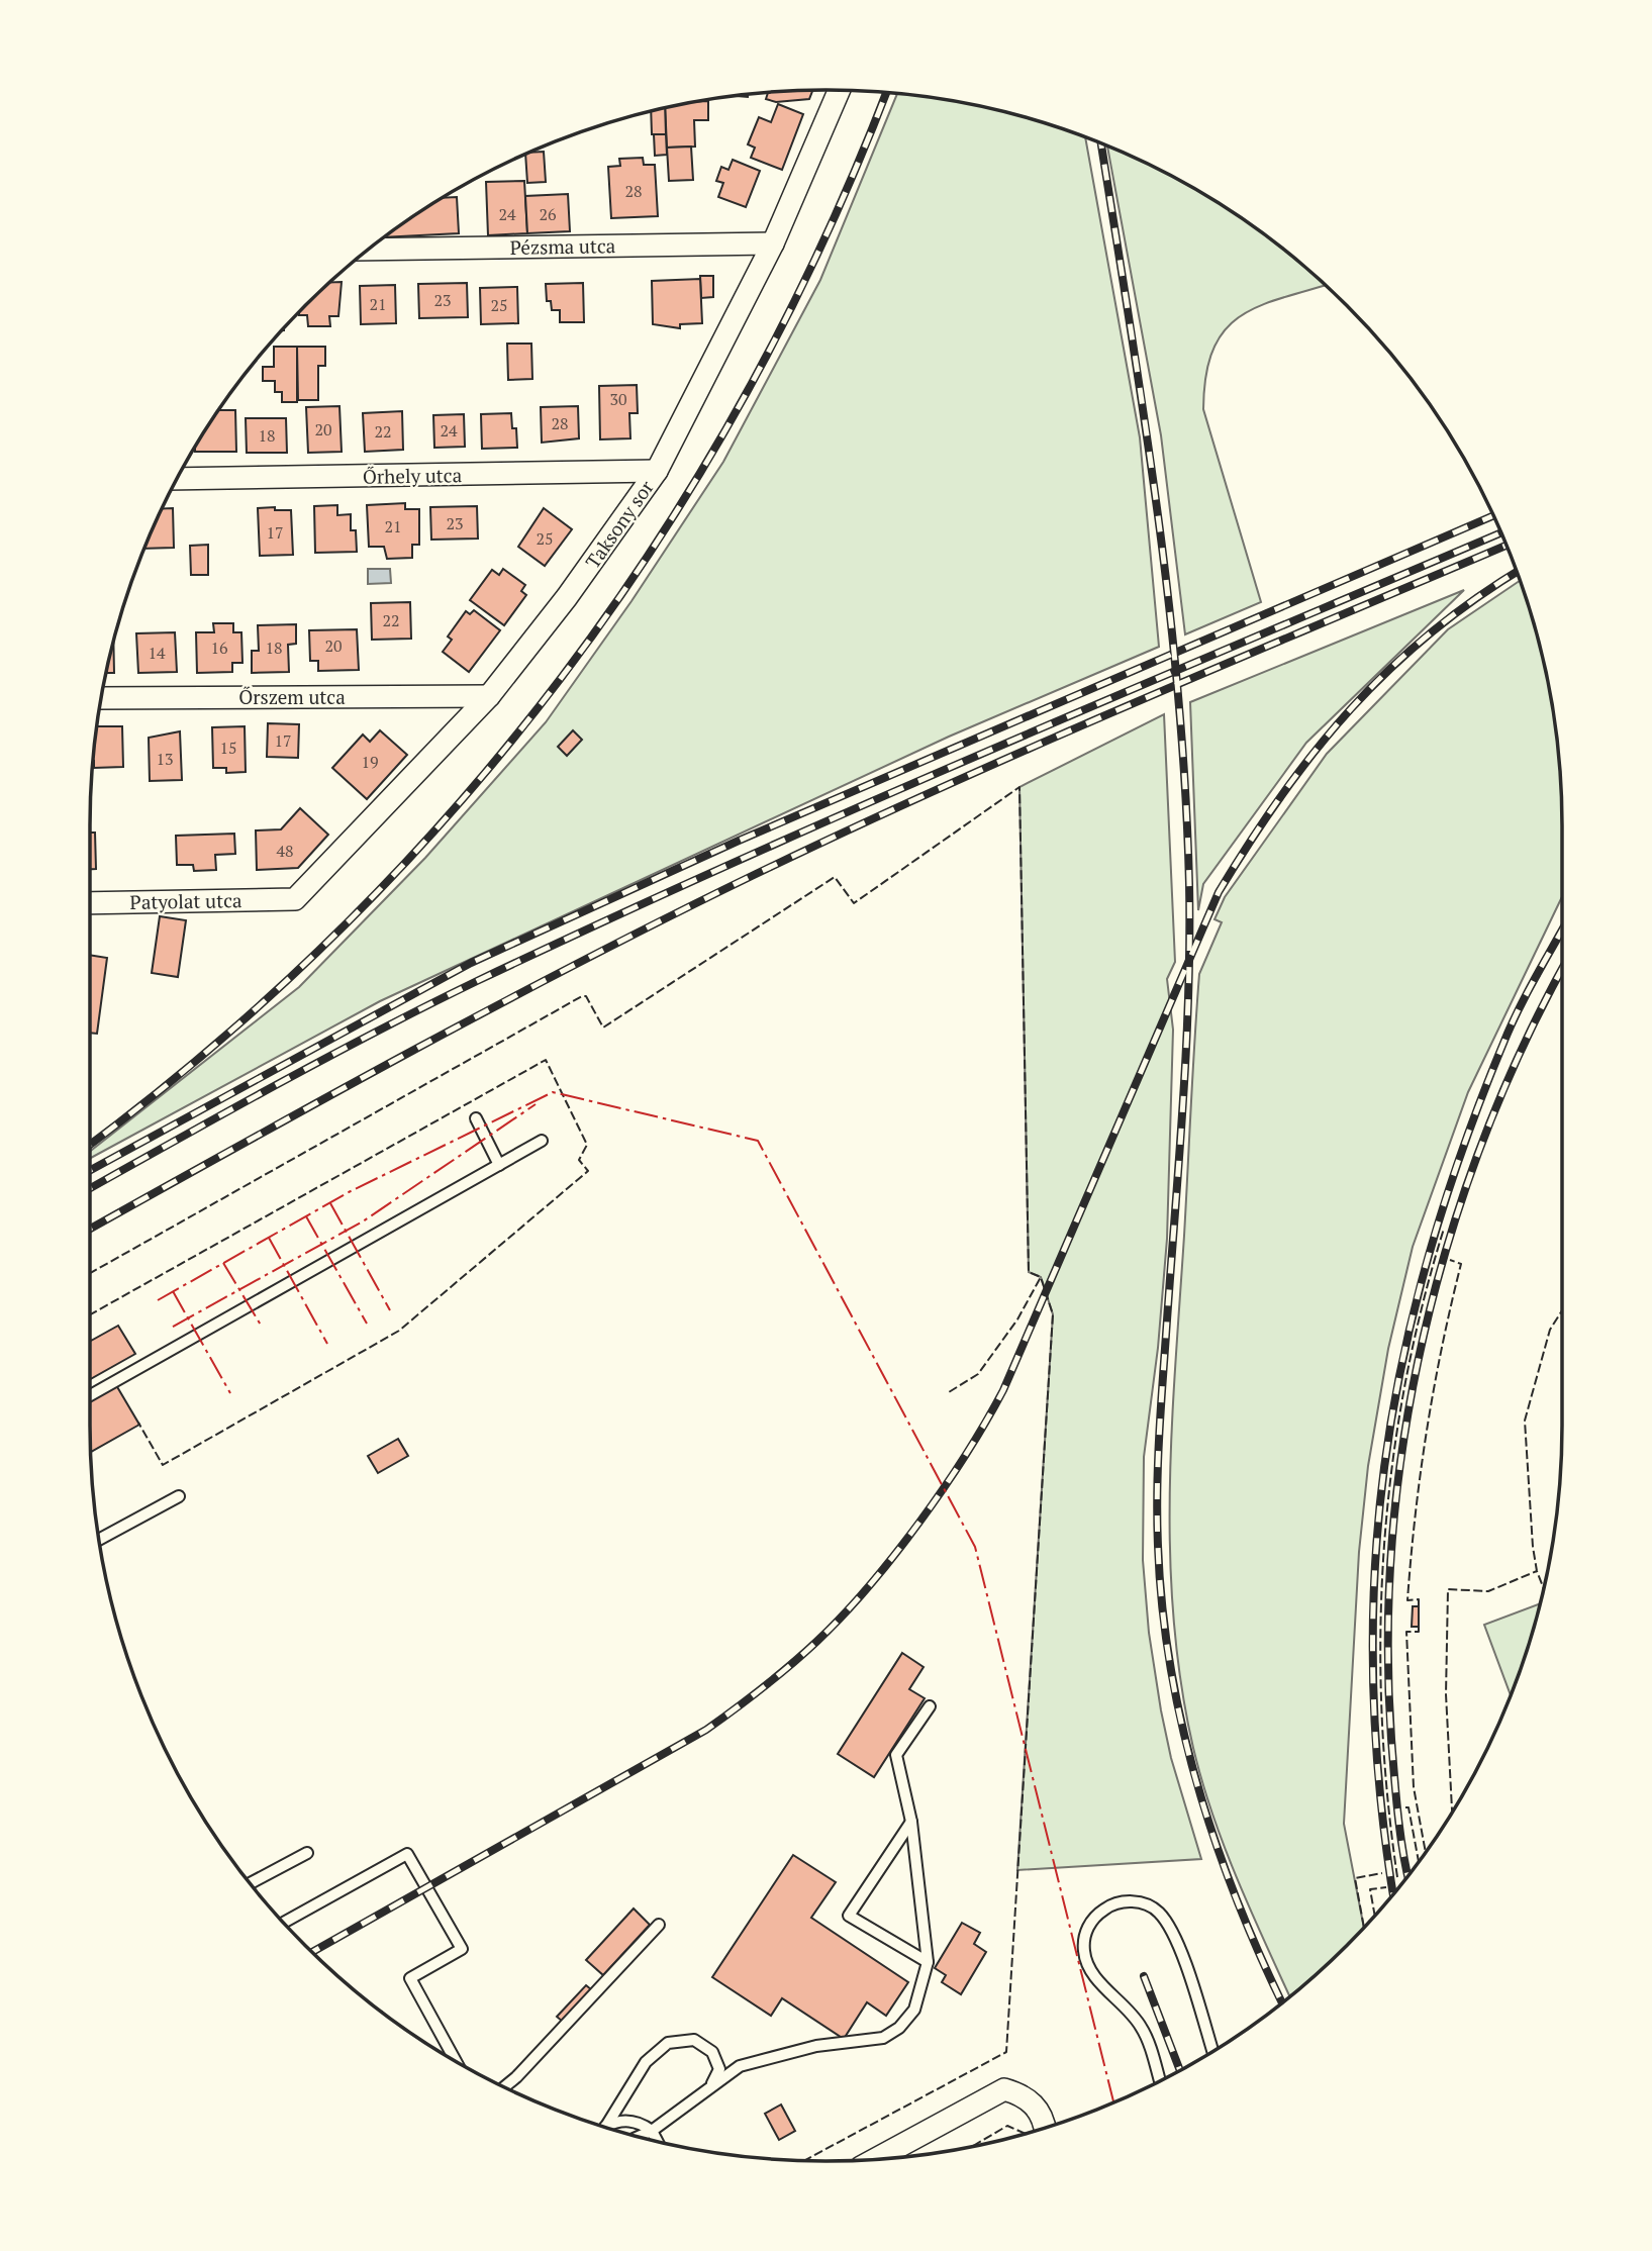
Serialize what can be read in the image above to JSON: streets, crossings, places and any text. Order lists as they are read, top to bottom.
{
  "streets": {
    "street": [
      "Pézsma utca",
      "Őrhely utca",
      "Taksony sor",
      "Őrszem utca",
      "Patyolat utca"
    ]
  },
  "crossings": [
    ["Pézsma utca", "Taksony sor"],
    ["Őrhely utca", "Taksony sor"],
    ["Taksony sor", "Őrszem utca"],
    ["Taksony sor", "Patyolat utca"]
  ],
  "house_numbers": [
    "28",
    "24",
    "26",
    "23",
    "21",
    "25",
    "30",
    "28",
    "20",
    "24",
    "22",
    "18",
    "23",
    "21",
    "17",
    "25",
    "22",
    "20",
    "16",
    "18",
    "14",
    "17",
    "15",
    "13",
    "19",
    "48"
  ]
}
